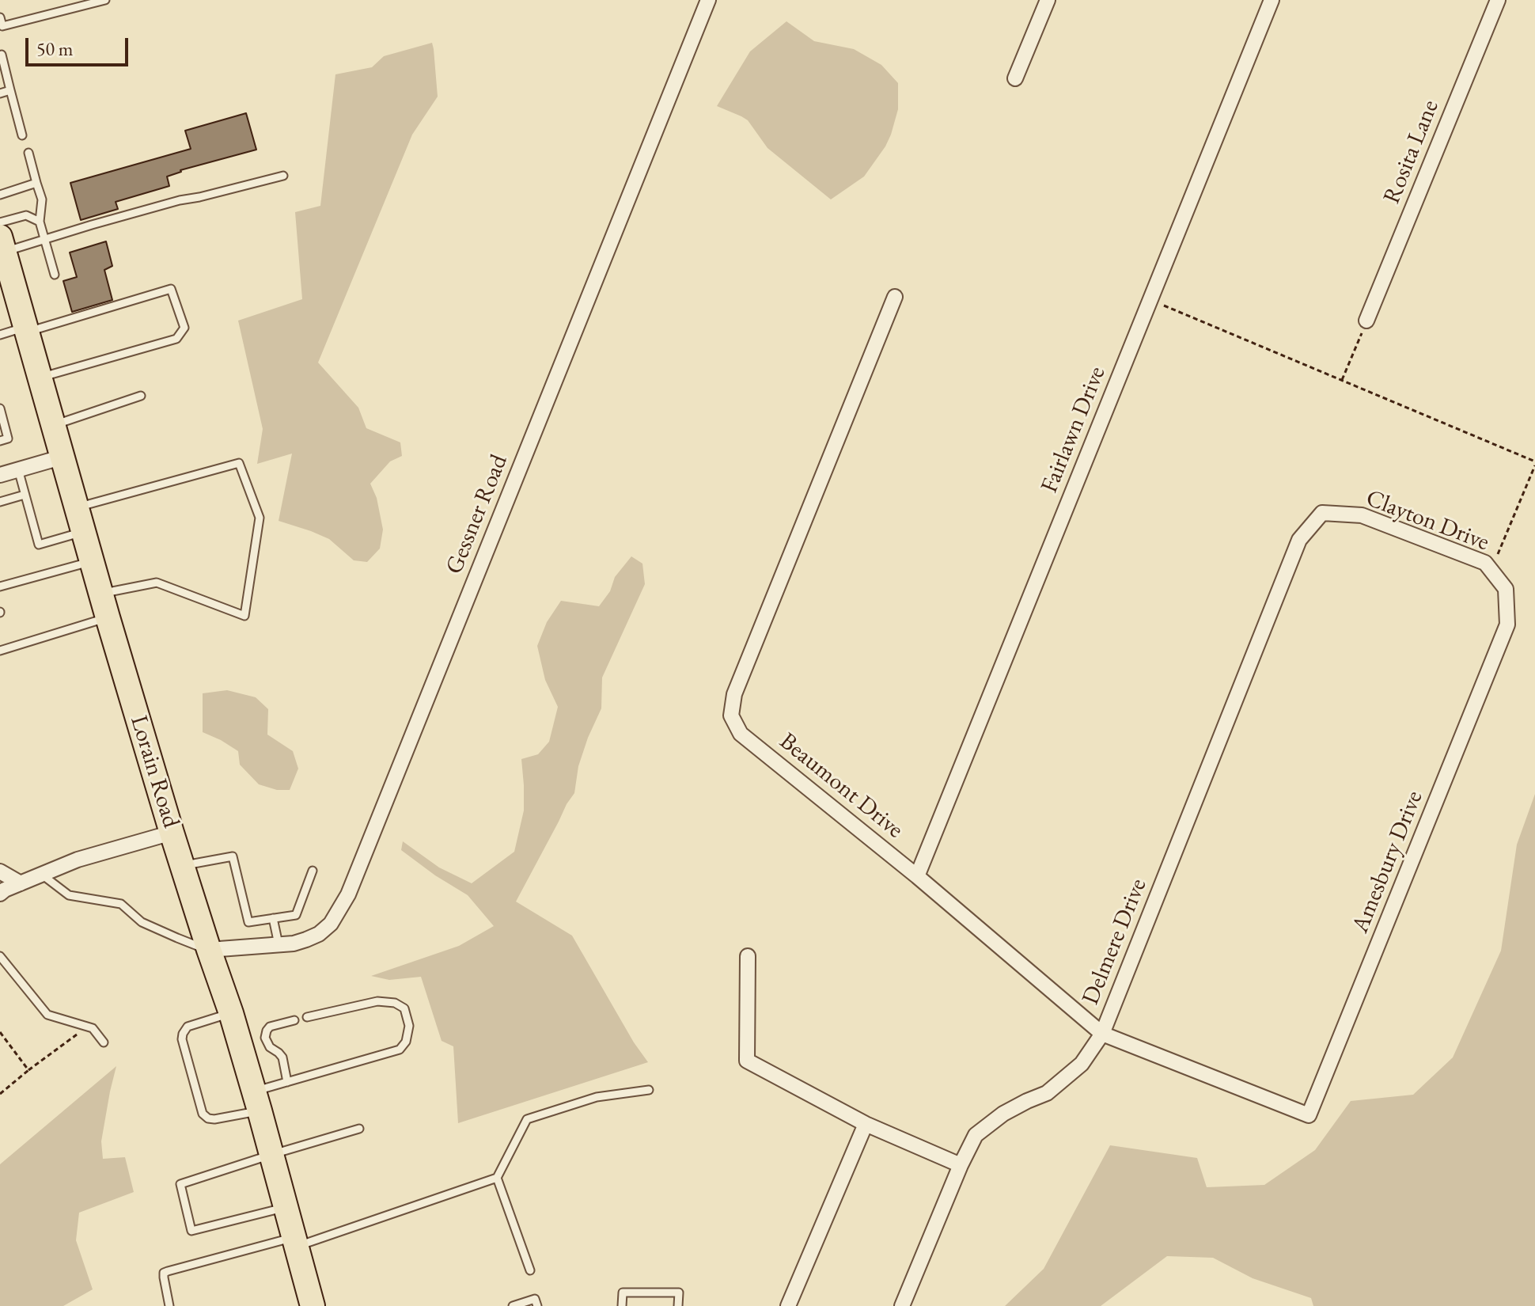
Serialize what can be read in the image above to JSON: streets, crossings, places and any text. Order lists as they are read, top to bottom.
{
  "streets": {
    "main road": ["Lorain Road"],
    "street": [
      "Rosita Lane",
      "Fairlawn Drive",
      "Gessner Road",
      "Clayton Drive",
      "Beaumont Drive",
      "Amesbury Drive",
      "Delmere Drive"
    ]
  },
  "crossings": [
    ["Fairlawn Drive", "Beaumont Drive"],
    ["Gessner Road", "Lorain Road"],
    ["Clayton Drive", "Amesbury Drive"],
    ["Clayton Drive", "Delmere Drive"],
    ["Beaumont Drive", "Amesbury Drive"],
    ["Beaumont Drive", "Delmere Drive"]
  ],
  "scale_bar": "50 m"
}
